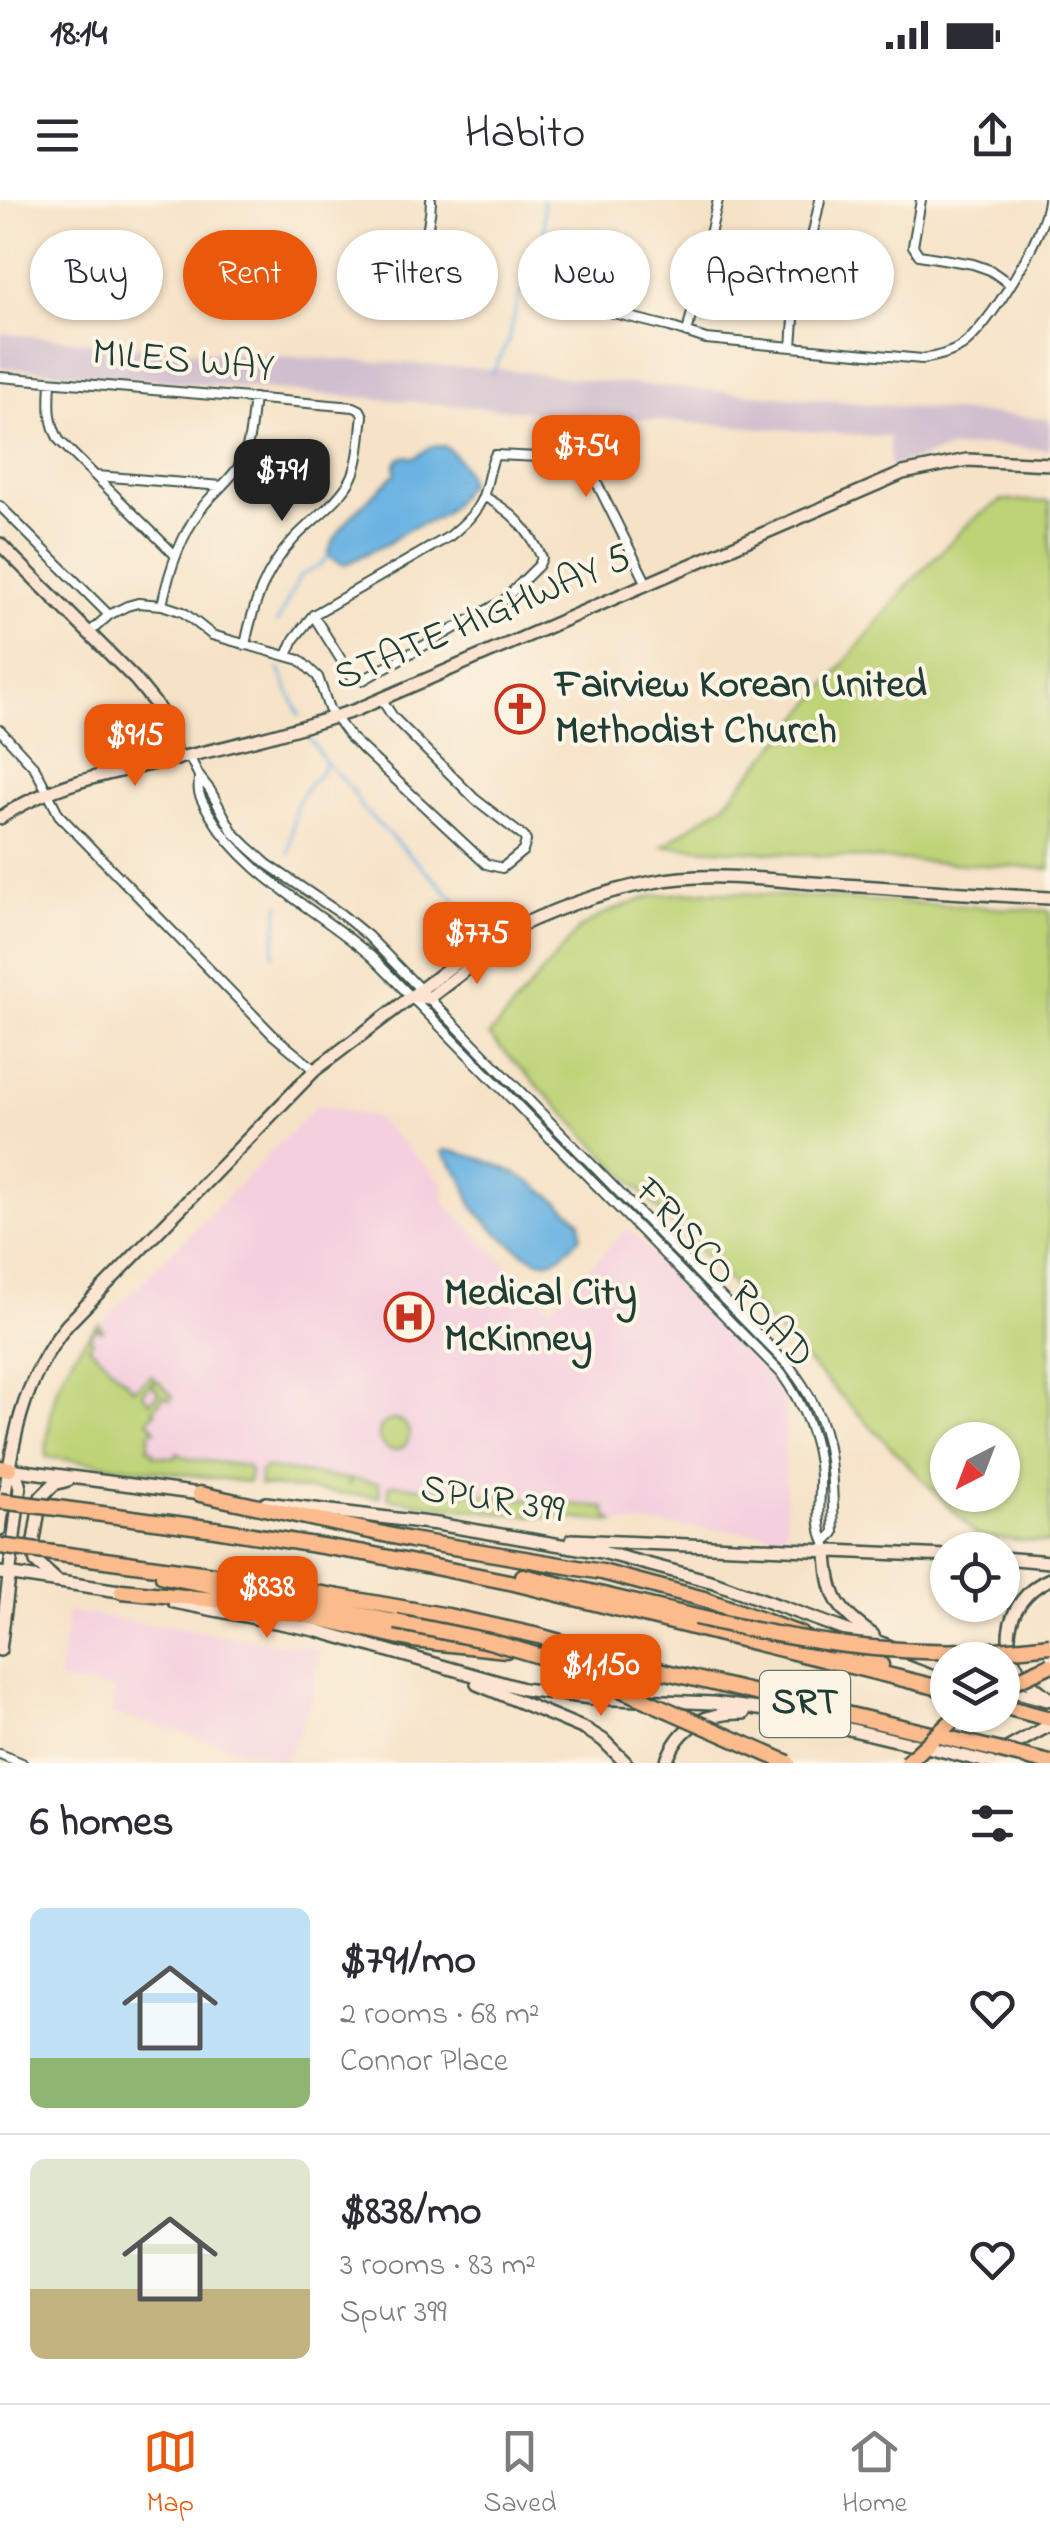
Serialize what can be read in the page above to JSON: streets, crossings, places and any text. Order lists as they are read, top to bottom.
{
  "streets": {
    "highway": ["SRT"],
    "main road": ["STATE HIGHWAY 5", "SPUR 399"],
    "street": ["MILES WAY", "FRISCO ROAD"]
  },
  "places": {
    "church": ["Fairview Korean United Methodist Church"],
    "hospital": ["Medical City McKinney"]
  },
  "north": "bottom left",
  "page": {
    "status": "18:14",
    "header": "Habito",
    "chip": [
      "Buy",
      "Rent",
      "Filters",
      "New",
      "Apartment"
    ],
    "price": [
      "$754",
      "$791",
      "$915",
      "$775",
      "$838",
      "$1,150"
    ],
    "heading": "6 homes",
    "list": [
      {
        "name": "$791/mo",
        "note": "2 rooms · 68 m² · Connor Place"
      },
      {
        "name": "$838/mo",
        "note": "3 rooms · 83 m² · Spur 399"
      }
    ],
    "tabs": ["Map", "Saved", "Home"]
  }
}
